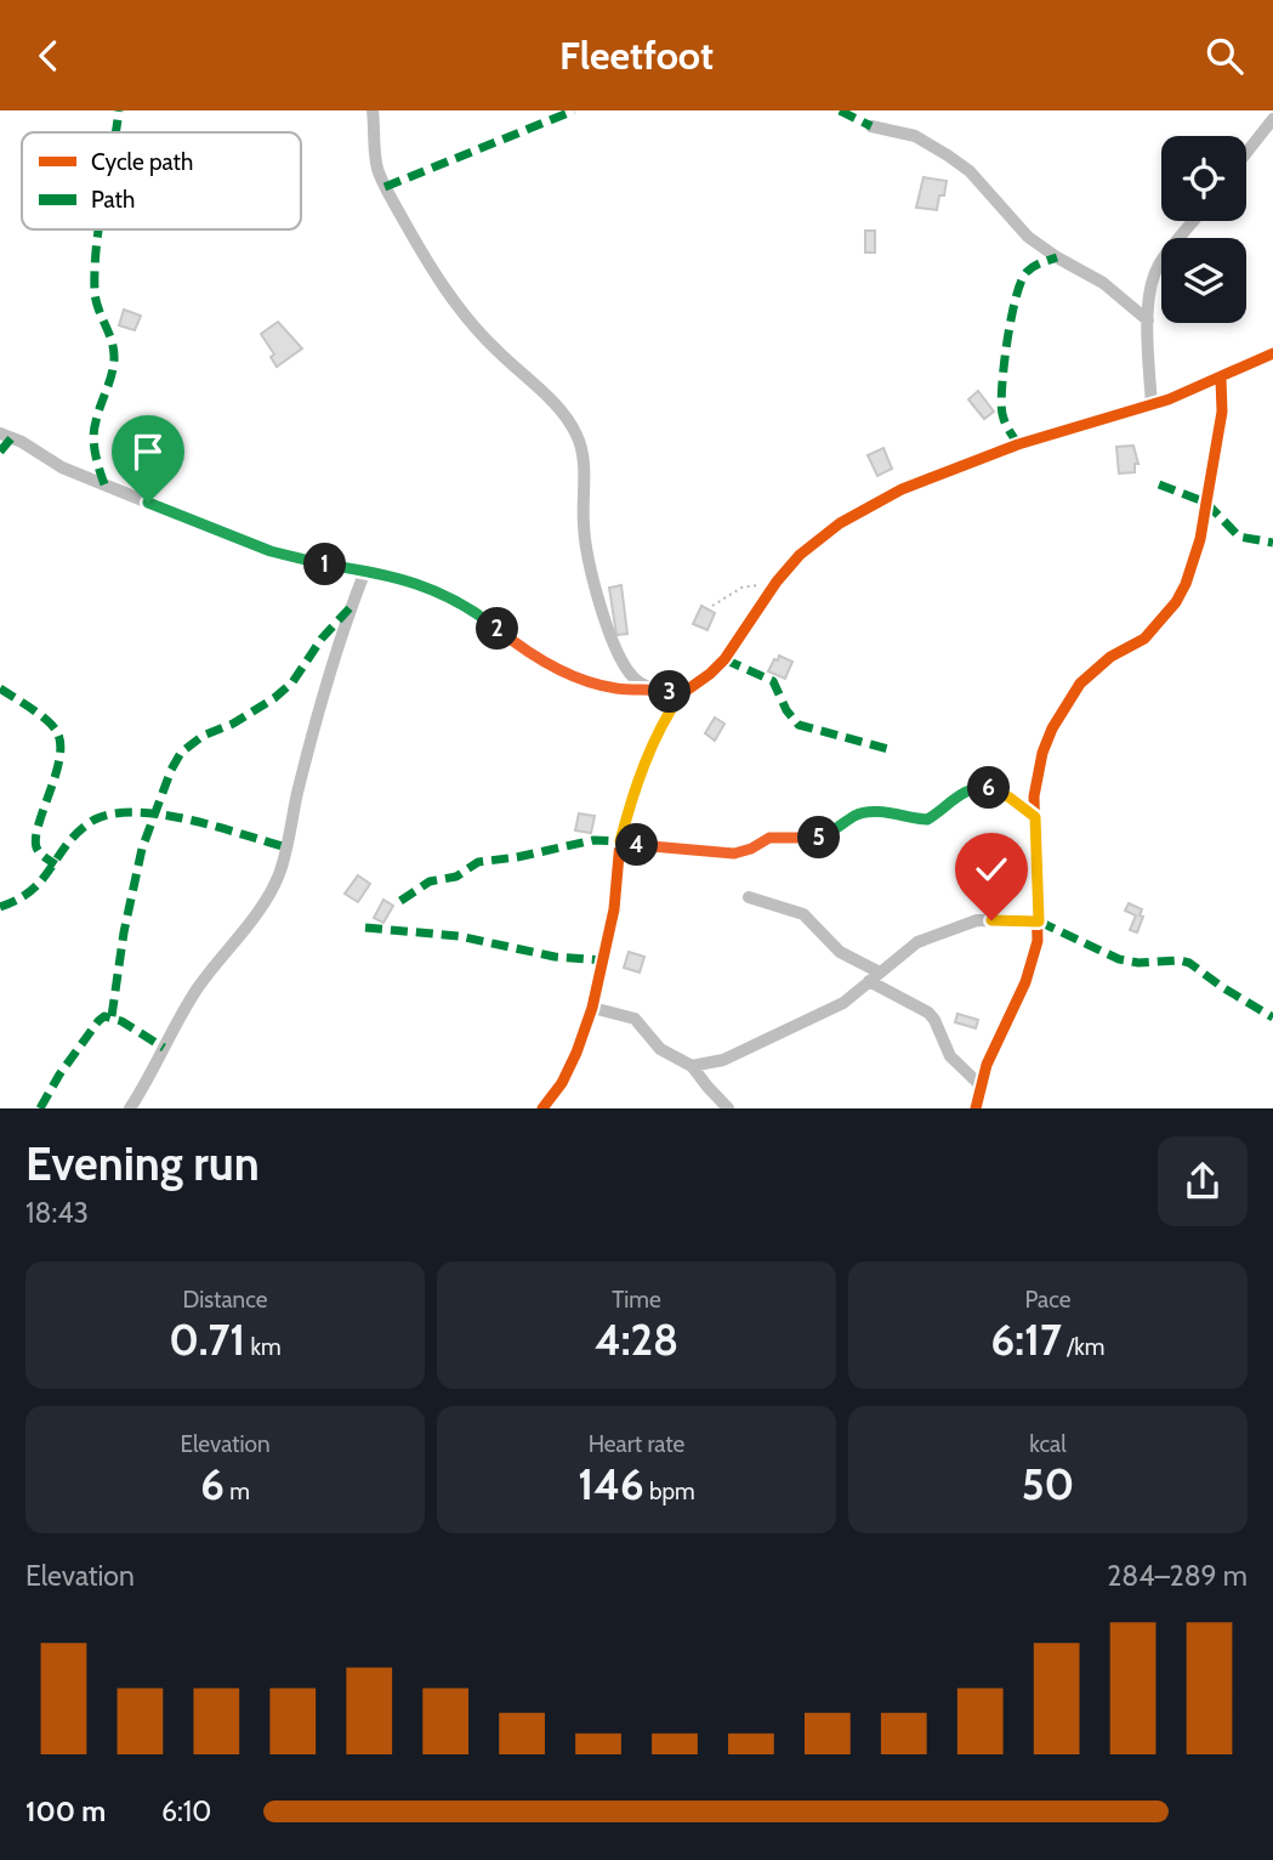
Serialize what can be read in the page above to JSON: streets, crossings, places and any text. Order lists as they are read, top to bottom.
{
  "legend": ["Cycle path", "Path"],
  "page": {
    "header": "Fleetfoot",
    "pins": [
      "1",
      "2",
      "3",
      "6",
      "5",
      "4"
    ],
    "heading": ["Evening run", "18:43"],
    "stats": [
      ["Distance", "0.71 km"],
      ["Time", "4:28"],
      ["Pace", "6:17 /km"],
      ["Elevation", "6 m"],
      ["Heart rate", "146 bpm"],
      ["kcal", "50"]
    ],
    "chart": ["Elevation", "284–289 m"],
    "list": [
      {
        "name": "100 m",
        "note": "6:10"
      }
    ]
  }
}
